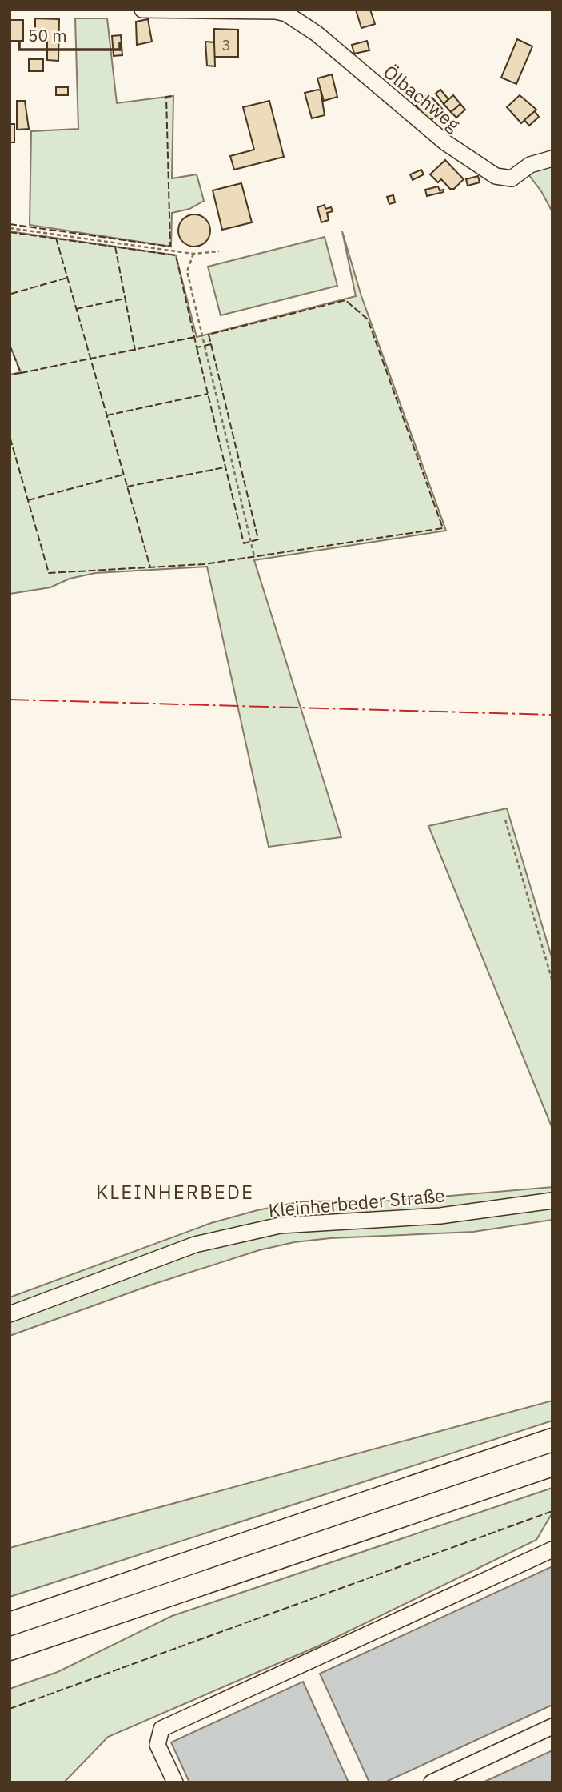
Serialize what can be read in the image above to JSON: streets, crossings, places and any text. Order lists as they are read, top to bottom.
{
  "streets": {
    "street": ["Ölbachweg", "Kleinherbeder Straße"]
  },
  "districts": ["KLEINHERBEDE"],
  "house_numbers": ["3"],
  "scale_bar": "50 m"
}
